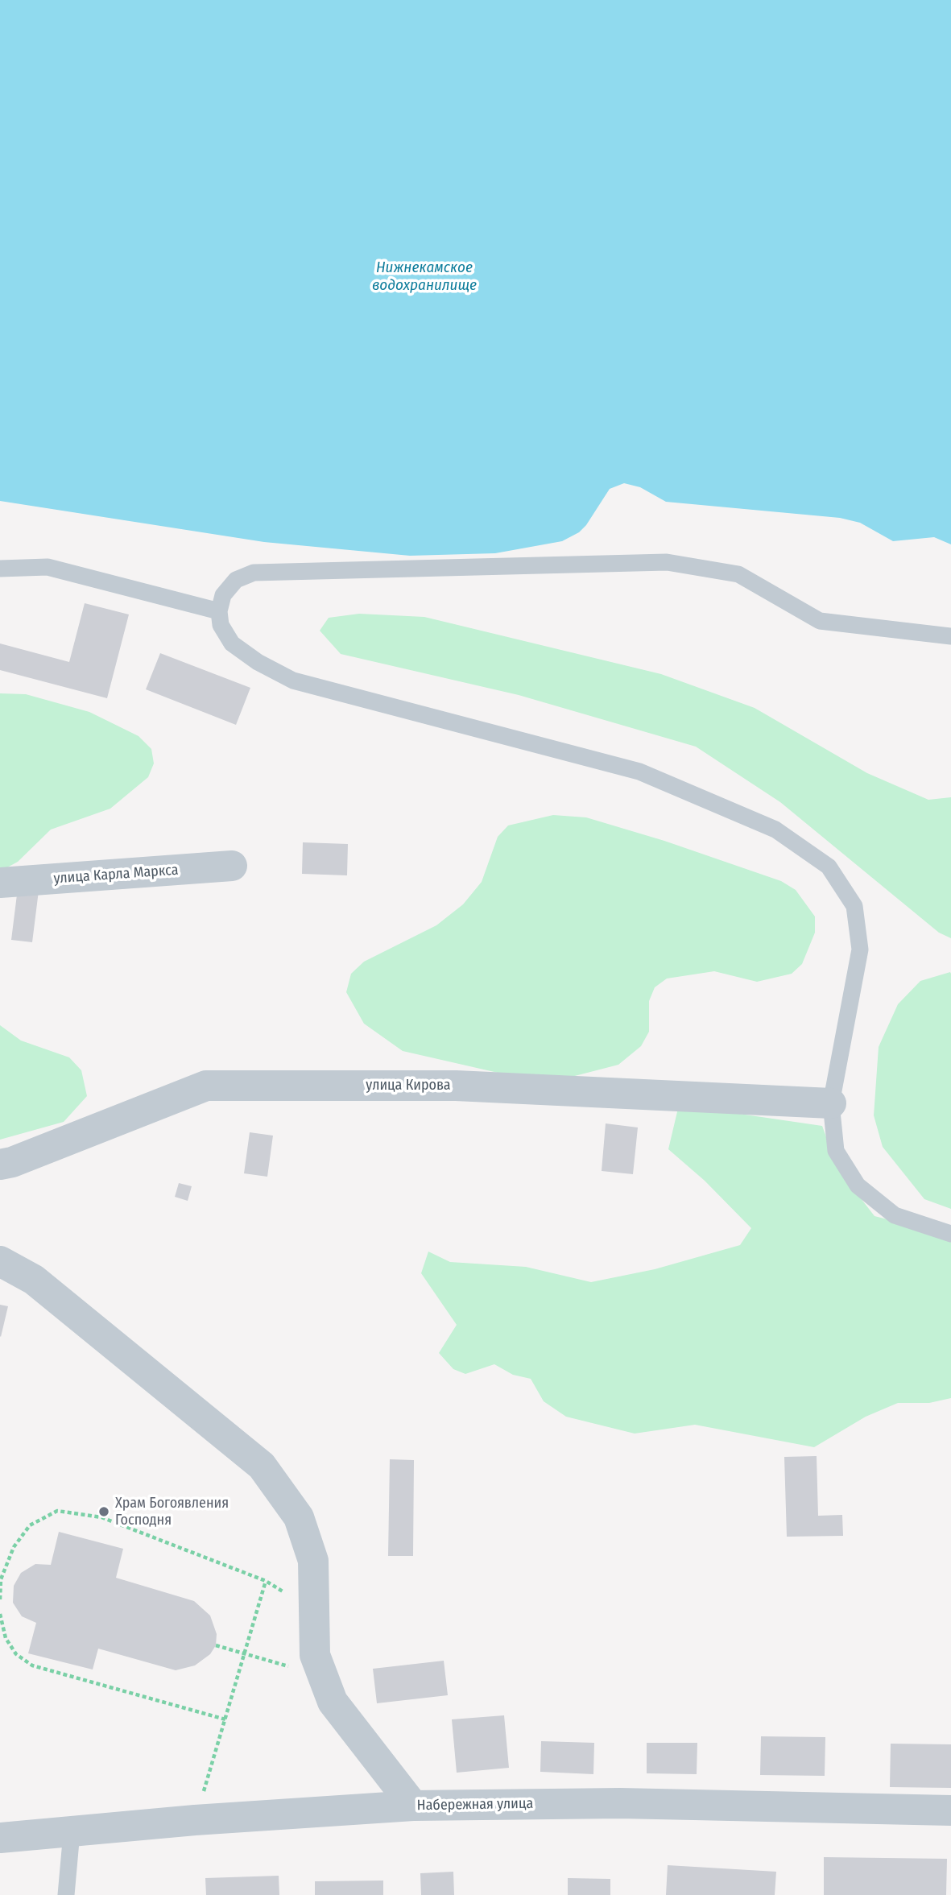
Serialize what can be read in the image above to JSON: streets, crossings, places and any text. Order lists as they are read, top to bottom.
{
  "streets": {
    "street": ["улица Карла Маркса", "улица Кирова", "Набережная улица"]
  },
  "water": ["Нижнекамское водохранилище"],
  "places": ["Храм Богоявления Господня"]
}
